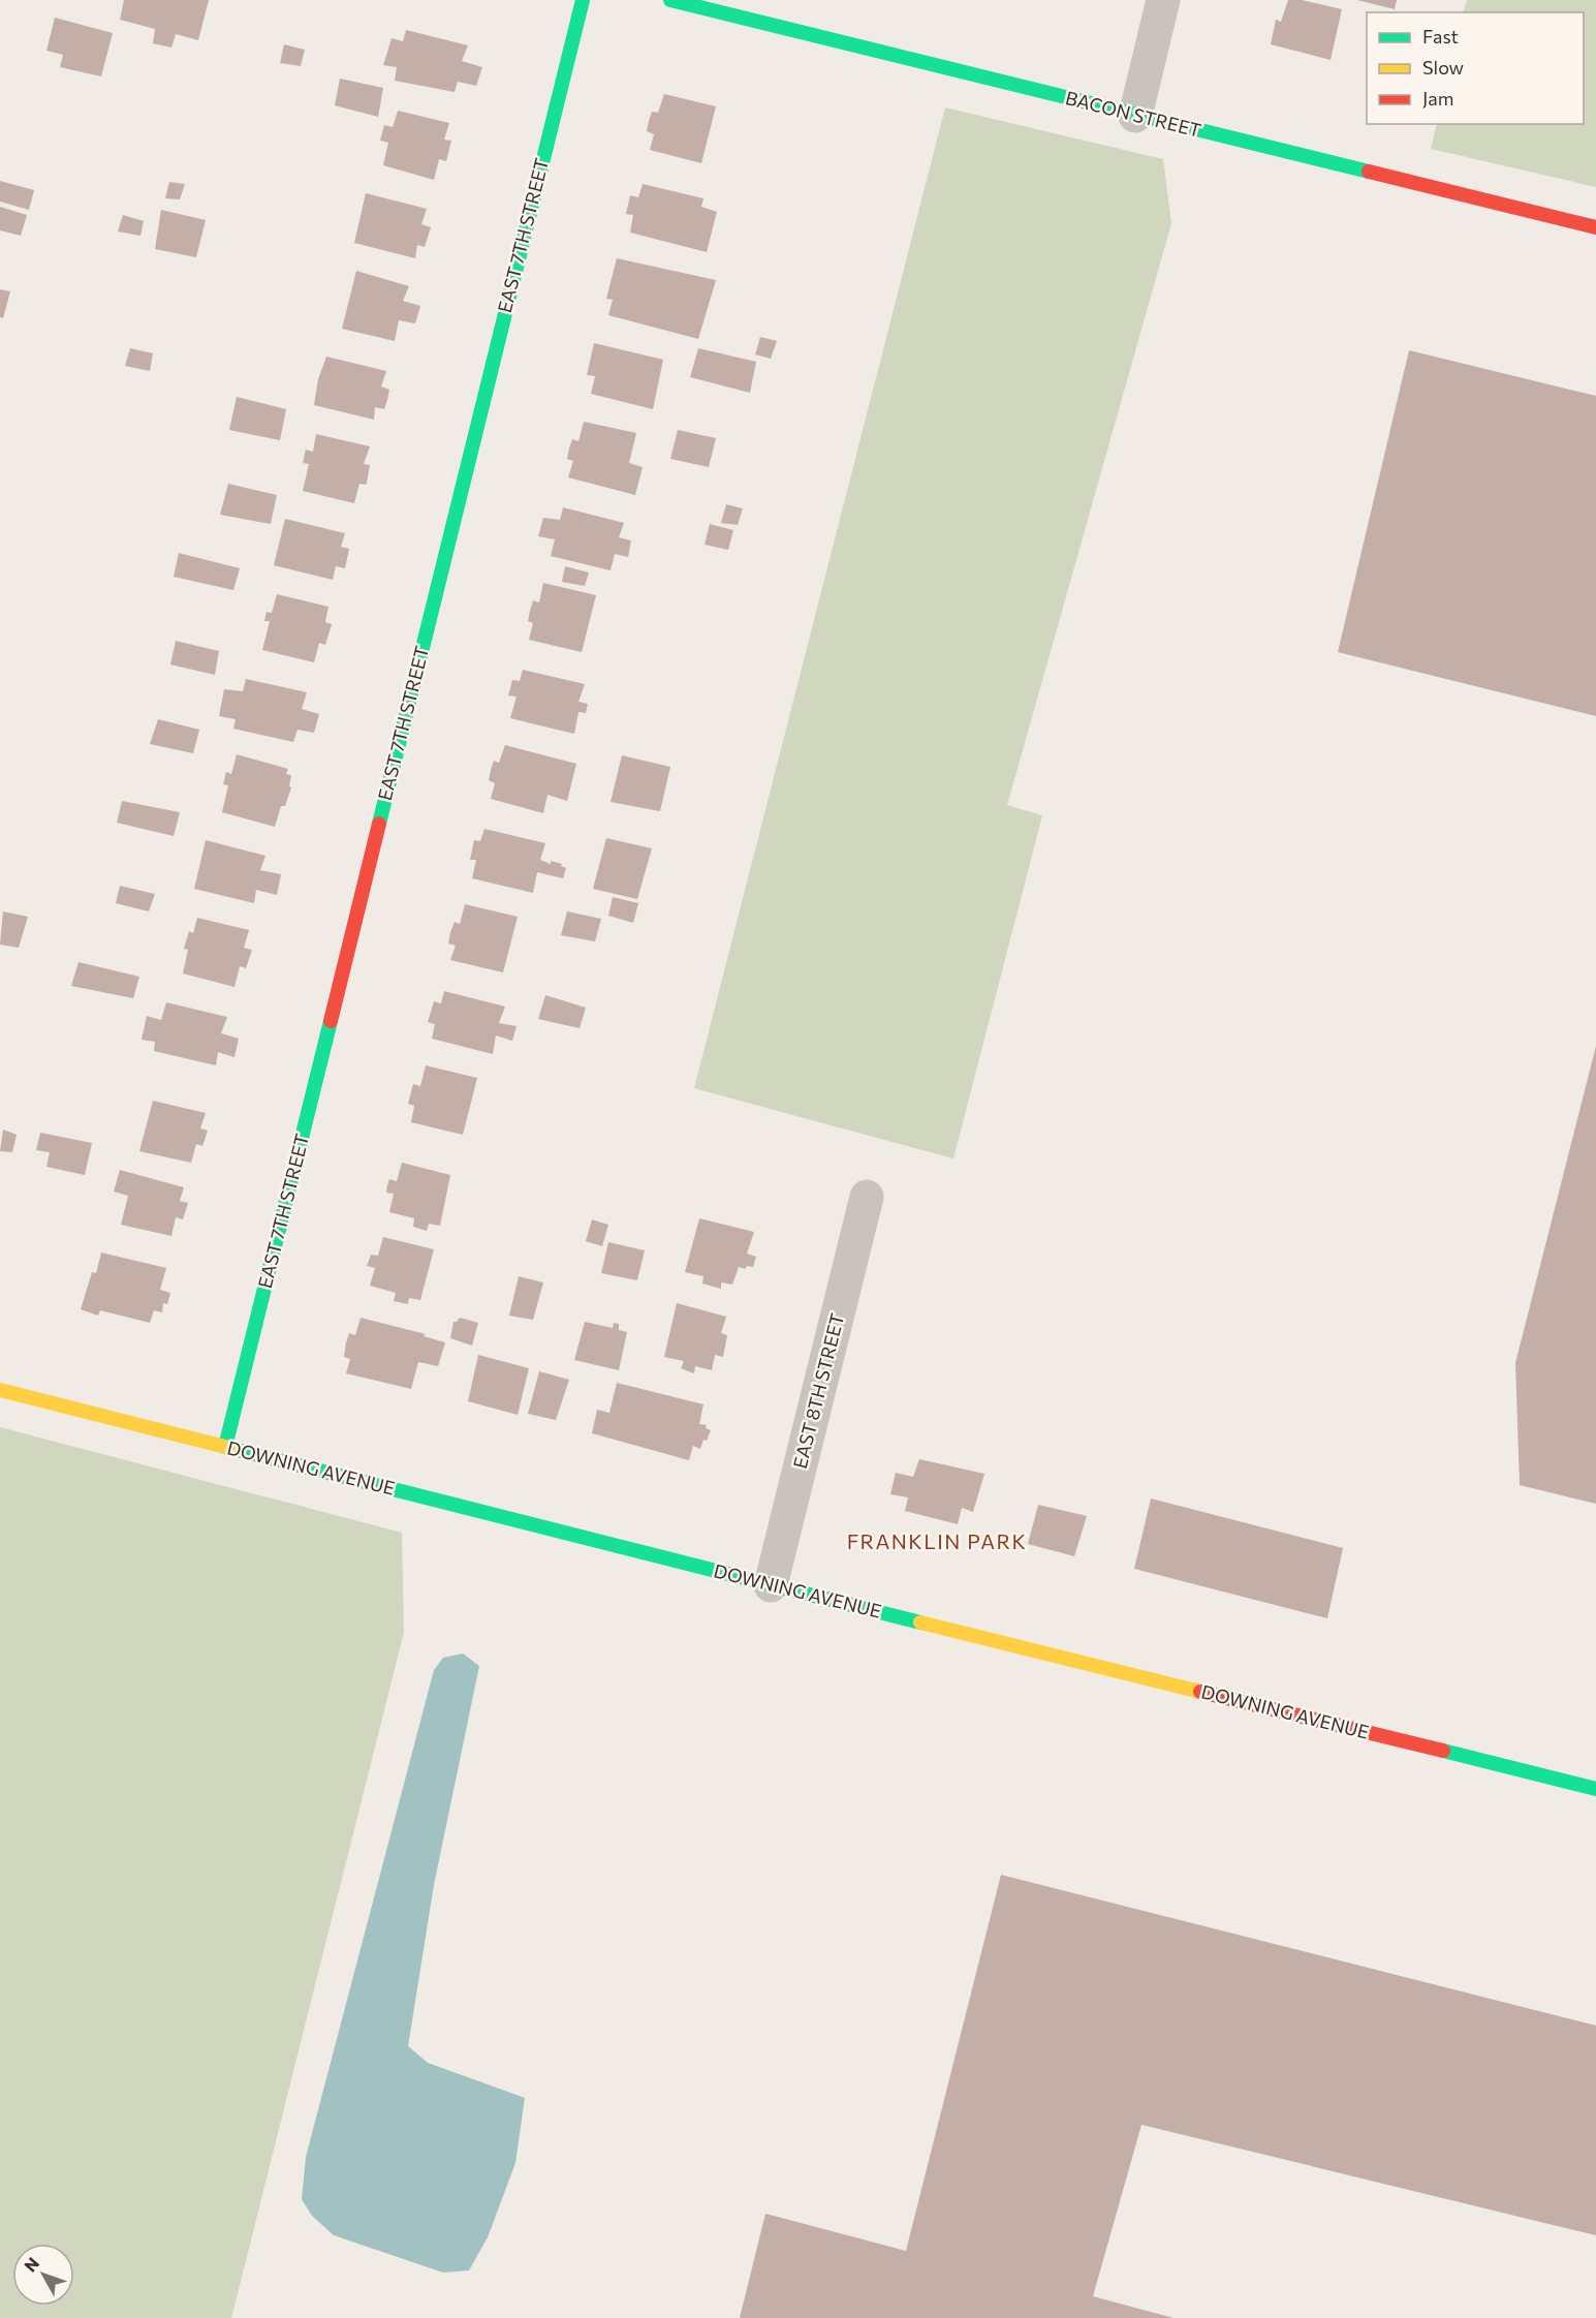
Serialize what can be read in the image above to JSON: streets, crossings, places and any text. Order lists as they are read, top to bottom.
{
  "streets": {
    "street": [
      "BACON STREET",
      "EAST 7TH STREET",
      "EAST 8TH STREET",
      "DOWNING AVENUE"
    ]
  },
  "crossings": [
    ["EAST 7TH STREET", "DOWNING AVENUE"],
    ["EAST 8TH STREET", "DOWNING AVENUE"]
  ],
  "districts": ["FRANKLIN PARK"],
  "legend": ["Fast", "Slow", "Jam"],
  "north": "top left"
}
